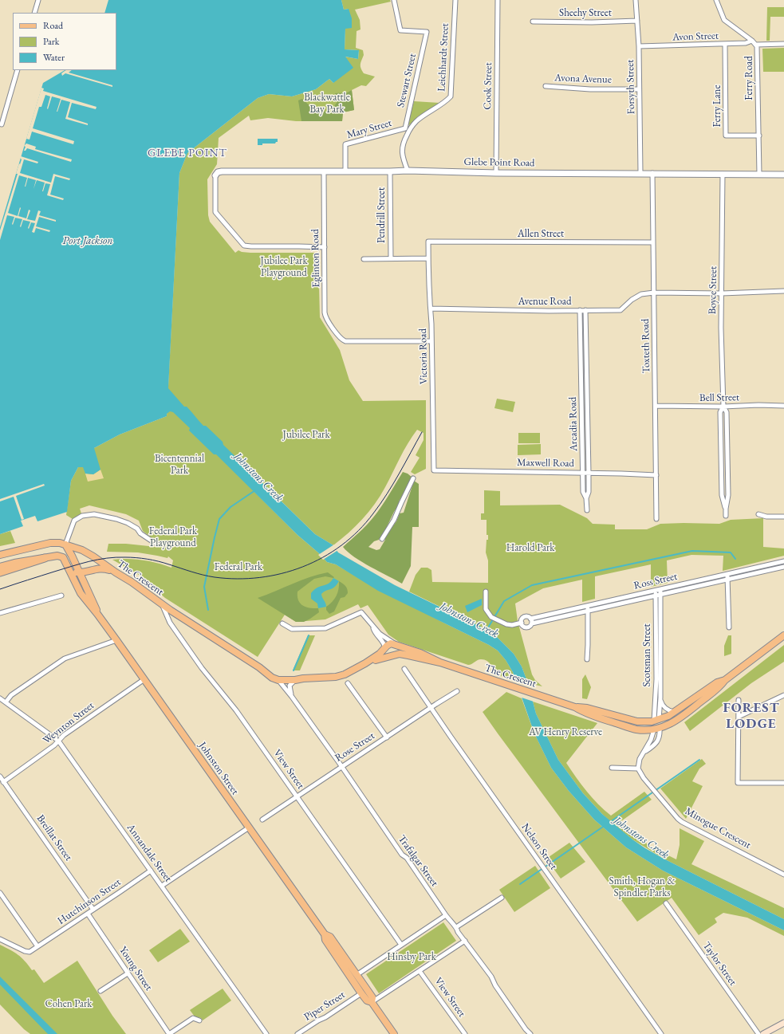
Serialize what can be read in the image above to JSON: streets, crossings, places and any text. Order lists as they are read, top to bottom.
{
  "streets": {
    "main road": ["The Crescent", "Johnston Street"],
    "street": [
      "Sheehy Street",
      "Avon Street",
      "Leichhardt Street",
      "Ferry Road",
      "Avona Avenue",
      "Stewart Street",
      "Cook Street",
      "Forsyth Street",
      "Ferry Lane",
      "Mary Street",
      "Glebe Point Road",
      "Pendrill Street",
      "Allen Street",
      "Eglinton Road",
      "Boyce Street",
      "Avenue Road",
      "Toxteth Road",
      "Victoria Road",
      "Bell Street",
      "Arcadia Road",
      "Maxwell Road",
      "Ross Street",
      "Scotsman Street",
      "Weynton Street",
      "Rose Street",
      "View Street",
      "Minogue Crescent",
      "Breillat Street",
      "Nelson Street",
      "Annandale Street",
      "Trafalgar Street",
      "Hutchinson Street",
      "Taylor Street",
      "Young Street",
      "Piper Street"
    ]
  },
  "crossings": [
    ["Sheehy Street", "Forsyth Street"],
    ["Avon Street", "Ferry Road"],
    ["Avon Street", "Forsyth Street"],
    ["Avon Street", "Ferry Lane"],
    ["Leichhardt Street", "Stewart Street"],
    ["Leichhardt Street", "Mary Street"],
    ["Leichhardt Street", "Glebe Point Road"],
    ["Ferry Road", "Ferry Lane"],
    ["Ferry Road", "Glebe Point Road"],
    ["Avona Avenue", "Forsyth Street"],
    ["Stewart Street", "Mary Street"],
    ["Cook Street", "Glebe Point Road"],
    ["Forsyth Street", "Glebe Point Road"],
    ["Mary Street", "Glebe Point Road"],
    ["Glebe Point Road", "Pendrill Street"],
    ["Glebe Point Road", "Eglinton Road"],
    ["Glebe Point Road", "Boyce Street"],
    ["Glebe Point Road", "Toxteth Road"],
    ["Allen Street", "Toxteth Road"],
    ["Allen Street", "Victoria Road"],
    ["Eglinton Road", "Victoria Road"],
    ["Boyce Street", "Avenue Road"],
    ["Boyce Street", "Bell Street"],
    ["Avenue Road", "Toxteth Road"],
    ["Avenue Road", "Victoria Road"],
    ["Avenue Road", "Arcadia Road"],
    ["Toxteth Road", "Bell Street"],
    ["Toxteth Road", "Maxwell Road"],
    ["Victoria Road", "Maxwell Road"],
    ["Arcadia Road", "Maxwell Road"],
    ["The Crescent", "Scotsman Street"],
    ["The Crescent", "Johnston Street"],
    ["The Crescent", "View Street"],
    ["The Crescent", "Trafalgar Street"],
    ["Ross Street", "Scotsman Street"],
    ["Weynton Street", "Johnston Street"],
    ["Weynton Street", "Breillat Street"],
    ["Weynton Street", "Annandale Street"],
    ["Rose Street", "View Street"],
    ["Rose Street", "Nelson Street"],
    ["Rose Street", "Trafalgar Street"],
    ["Johnston Street", "Piper Street"],
    ["Breillat Street", "Hutchinson Street"],
    ["Annandale Street", "Hutchinson Street"],
    ["Hutchinson Street", "Young Street"]
  ],
  "districts": ["GLEBE POINT", "FOREST LODGE"],
  "water": ["Port Jackson", "Johnstons Creek"],
  "parks": [
    "Blackwattle Bay Park",
    "Jubilee Park Playground",
    "Jubilee Park",
    "Bicentennial Park",
    "Federal Park Playground",
    "Harold Park",
    "Federal Park",
    "AV Henry Reserve",
    "Smith, Hogan & Spindler Parks",
    "Hinsby Park",
    "Cohen Park"
  ],
  "legend": ["Road", "Park", "Water"]
}
